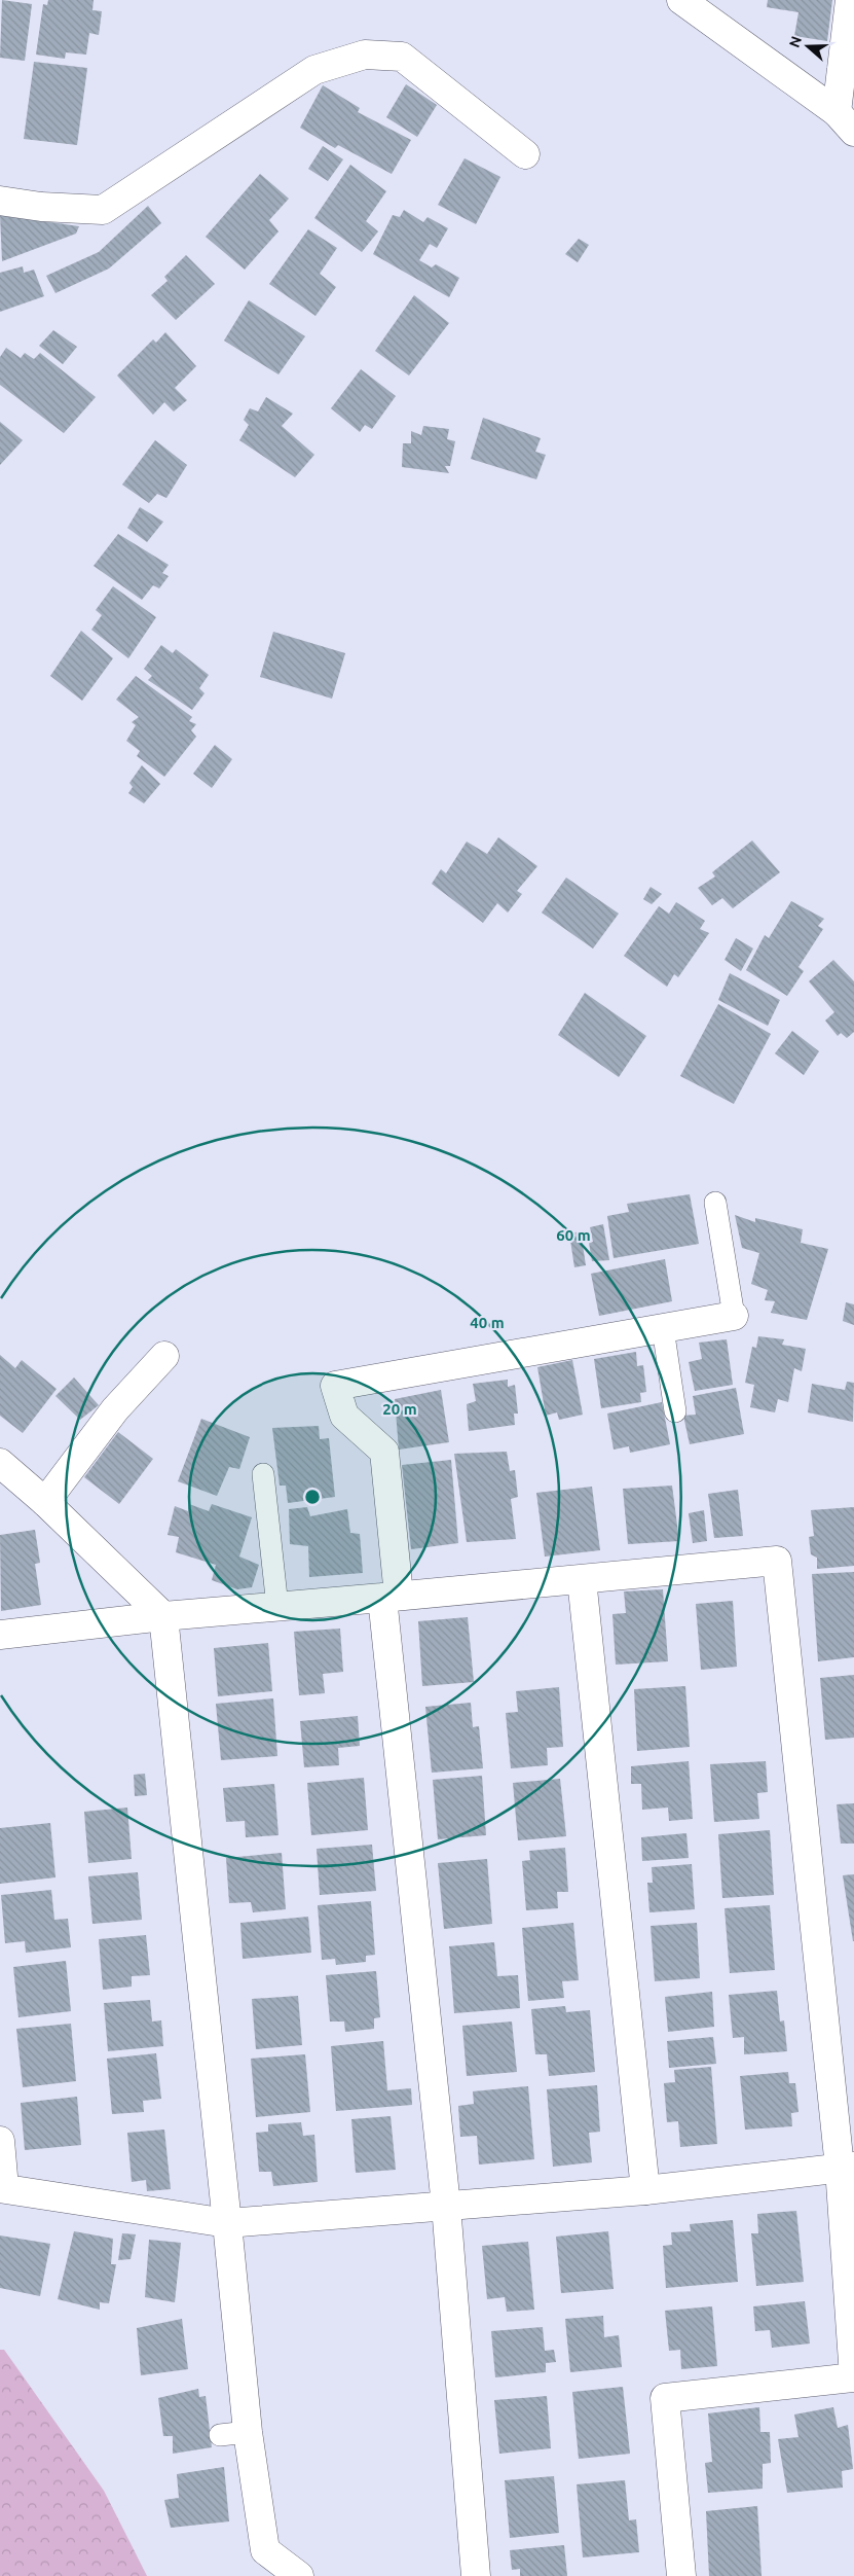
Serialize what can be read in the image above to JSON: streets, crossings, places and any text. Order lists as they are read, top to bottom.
{
  "north": "left",
  "rings": ["60 m", "40 m", "20 m"]
}
